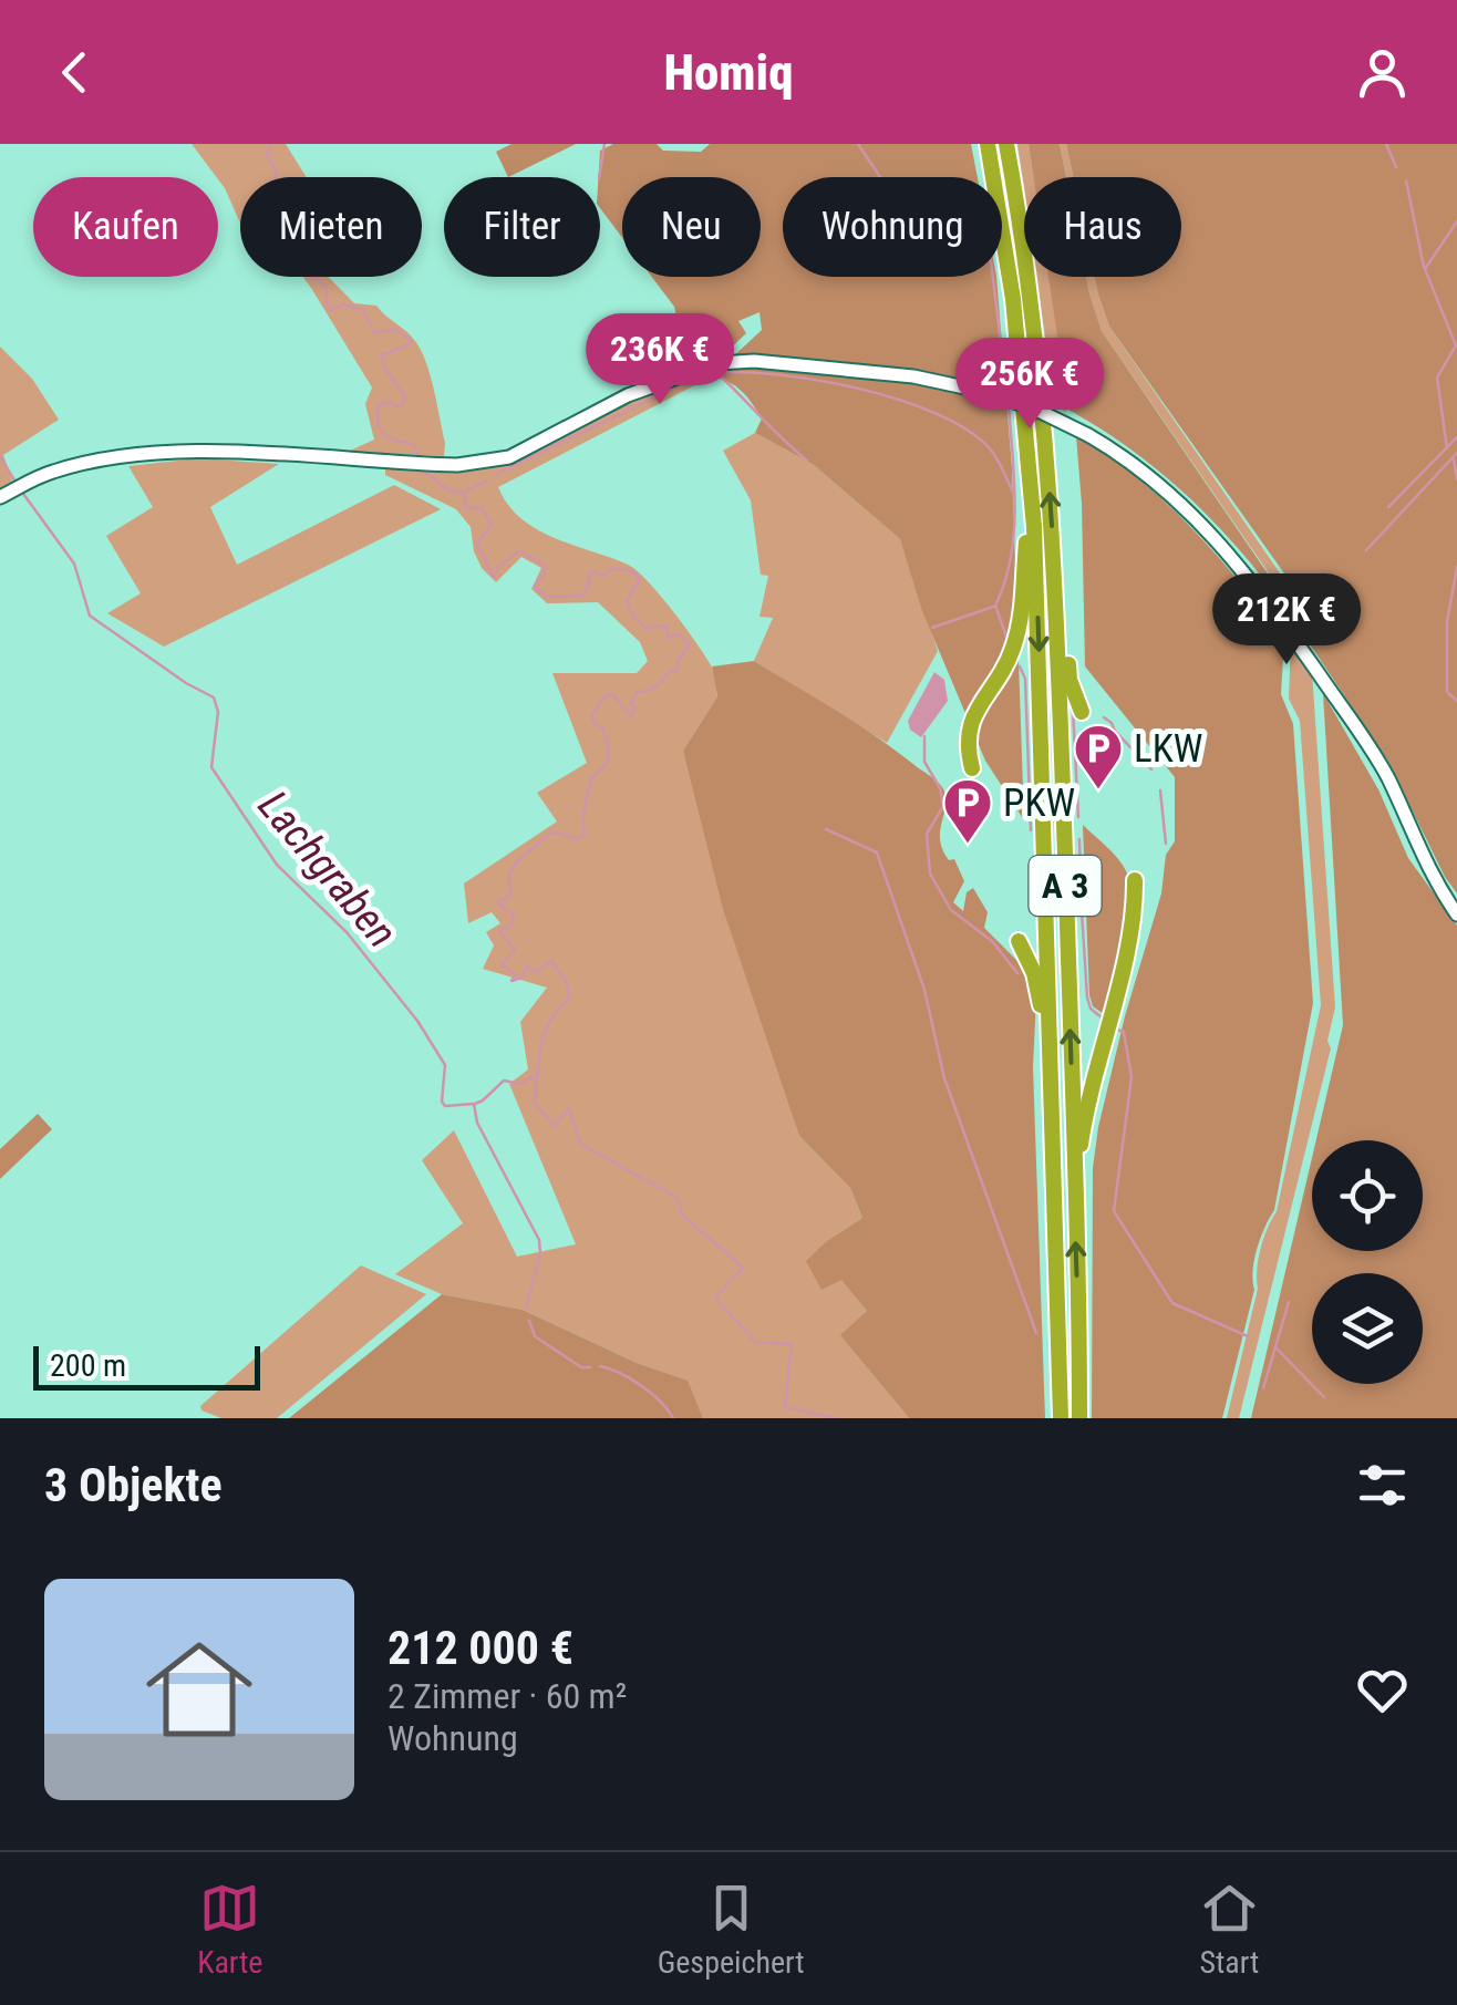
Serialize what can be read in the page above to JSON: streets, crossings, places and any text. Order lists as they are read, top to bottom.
{
  "streets": {
    "highway": ["A 3"]
  },
  "water": ["Lachgraben"],
  "places": {
    "parking": ["LKW", "PKW"]
  },
  "scale_bar": "200 m",
  "page": {
    "header": "Homiq",
    "chip": [
      "Kaufen",
      "Mieten",
      "Filter",
      "Neu",
      "Wohnung",
      "Haus"
    ],
    "price": ["236K €", "256K €", "212K €"],
    "scale": "200 m",
    "heading": "3 Objekte",
    "list": [
      {
        "name": "212 000 €",
        "note": "2 Zimmer · 60 m² · Wohnung"
      }
    ],
    "tabs": ["Karte", "Gespeichert", "Start"]
  }
}
